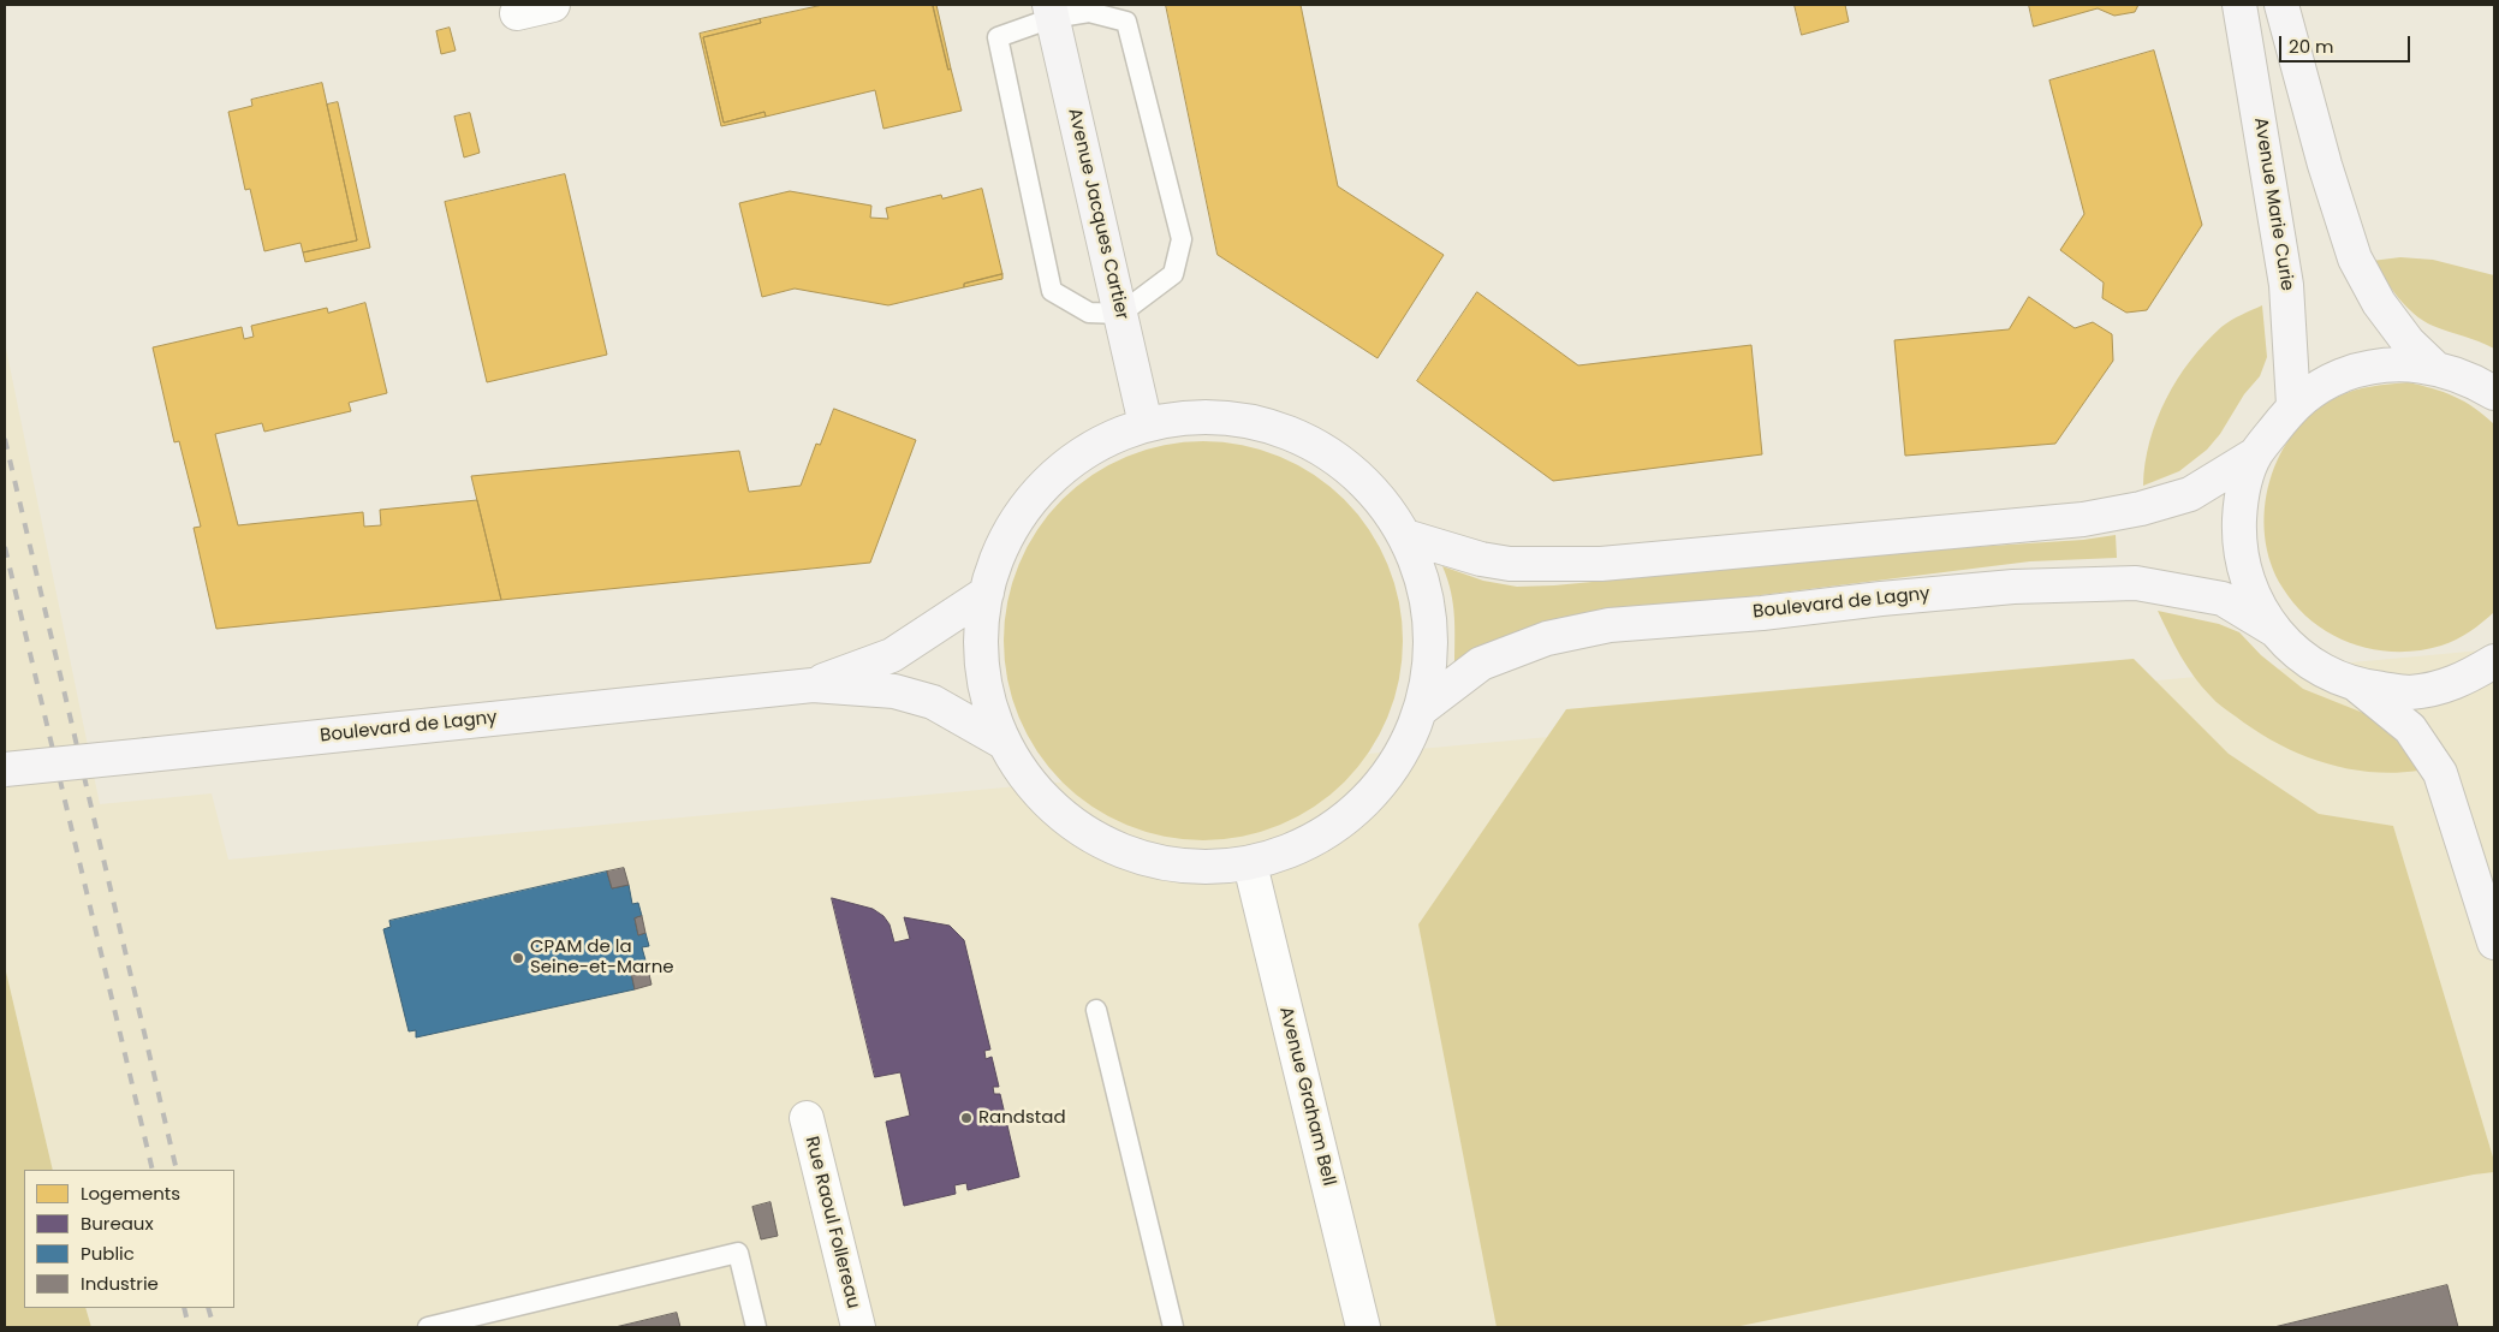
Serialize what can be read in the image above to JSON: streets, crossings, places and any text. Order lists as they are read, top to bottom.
{
  "streets": {
    "main road": ["Avenue Marie Curie", "Avenue Jacques Cartier", "Boulevard de Lagny"],
    "street": ["Avenue Graham Bell", "Rue Raoul Follereau"]
  },
  "places": ["CPAM de la Seine-et-Marne", "Randstad"],
  "legend": [
    "Logements",
    "Bureaux",
    "Public",
    "Industrie"
  ],
  "scale_bar": "20 m"
}
